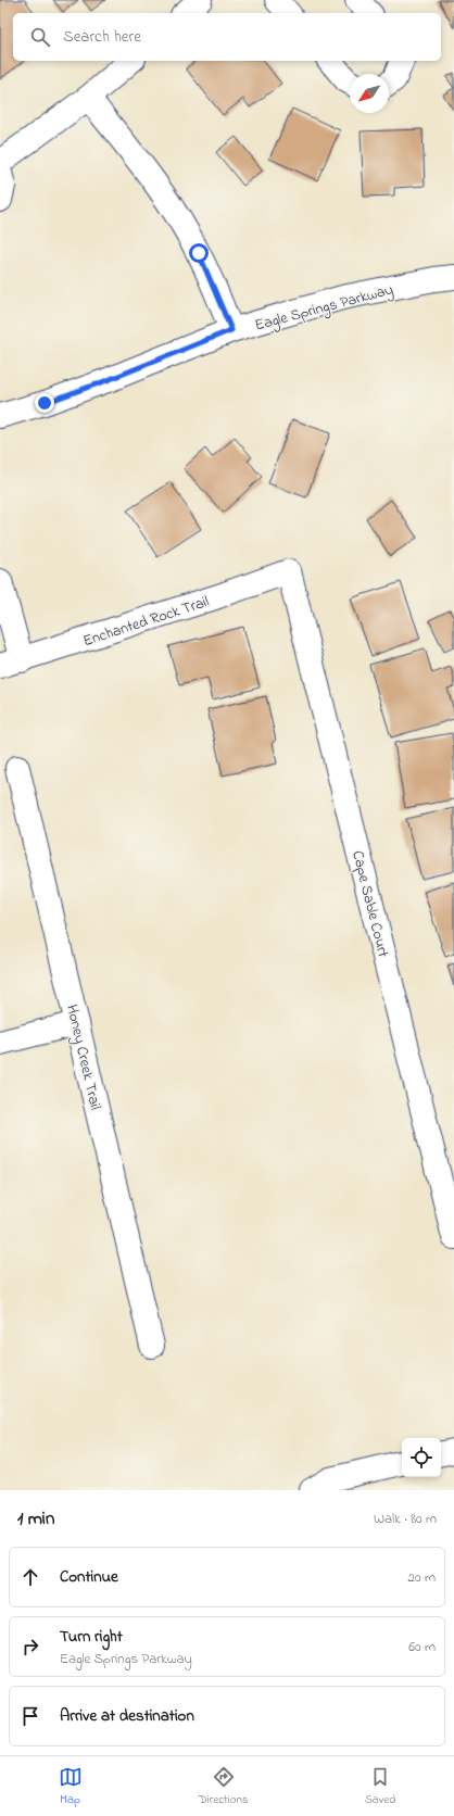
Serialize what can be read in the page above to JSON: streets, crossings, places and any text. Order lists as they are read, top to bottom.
{
  "streets": {
    "street": [
      "Eagle Springs Parkway",
      "Enchanted Rock Trail",
      "Cape Sable Court",
      "Honey Creek Trail"
    ]
  },
  "crossings": [
    ["Enchanted Rock Trail", "Cape Sable Court"]
  ],
  "north": "bottom left",
  "page": {
    "search": "Search here",
    "heading": ["1 min", "Walk · 80 m"],
    "list": [
      ["Continue", "20 m"],
      ["Turn right", "Eagle Springs Parkway", "60 m"],
      "Arrive at destination"
    ],
    "nav": ["Map", "Directions", "Saved"]
  }
}
